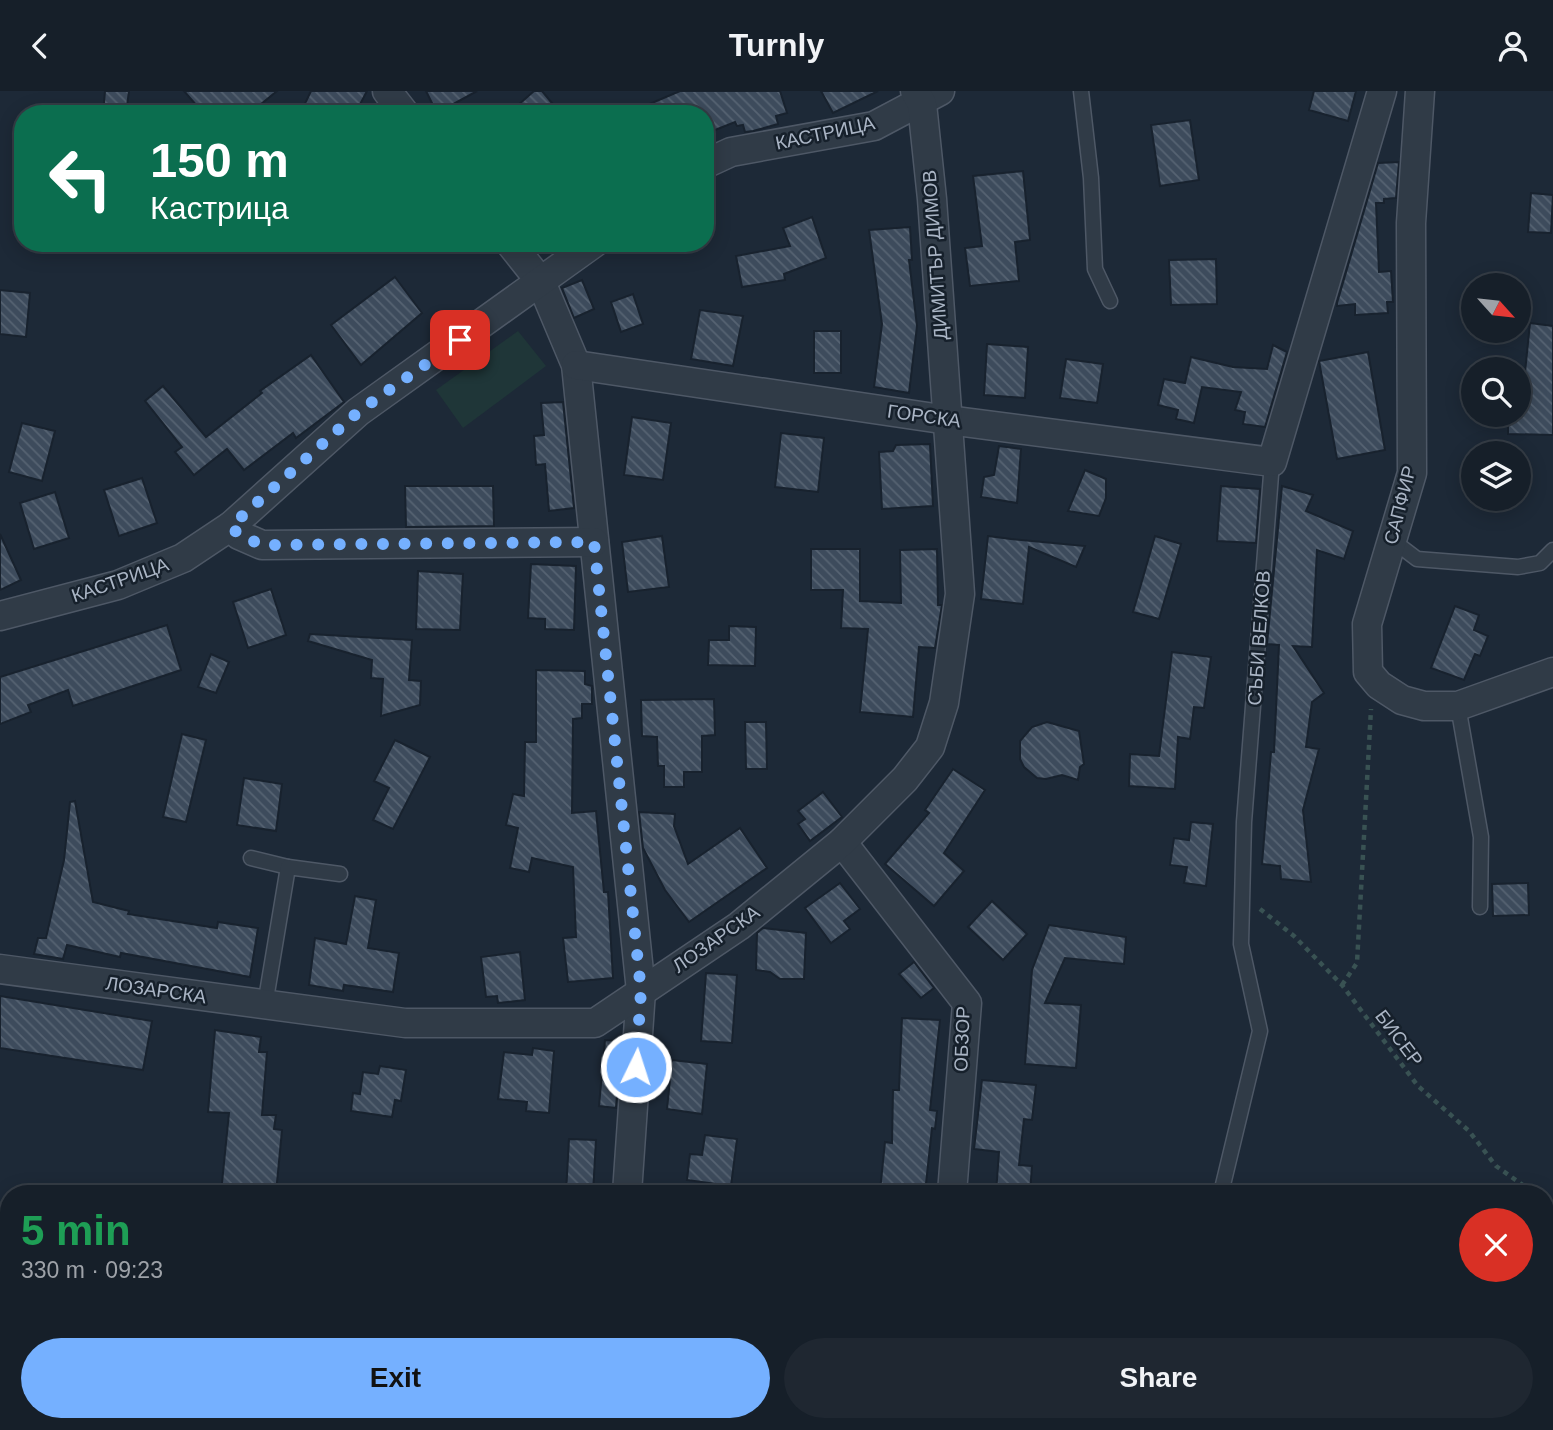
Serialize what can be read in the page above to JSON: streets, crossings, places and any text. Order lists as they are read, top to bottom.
{
  "streets": {
    "street": [
      "КАСТРИЦА",
      "ДИМИТЪР ДИМОВ",
      "ГОРСКА",
      "САПФИР",
      "СЪБИ ВЕЛКОВ",
      "ЛОЗАРСКА",
      "ОБЗОР"
    ],
    "path": ["БИСЕР"]
  },
  "crossings": [
    ["КАСТРИЦА", "ДИМИТЪР ДИМОВ"],
    ["ДИМИТЪР ДИМОВ", "ГОРСКА"],
    ["ДИМИТЪР ДИМОВ", "ЛОЗАРСКА"],
    ["ГОРСКА", "СЪБИ ВЕЛКОВ"],
    ["ГОРСКА", "ЛОЗАРСКА"],
    ["СЪБИ ВЕЛКОВ", "БИСЕР"],
    ["ЛОЗАРСКА", "ОБЗОР"]
  ],
  "north": "bottom right",
  "page": {
    "header": "Turnly",
    "turn": ["150 m", "Кастрица"],
    "heading": ["5 min", "330 m · 09:23"],
    "buttons": ["Exit", "Share"]
  }
}
